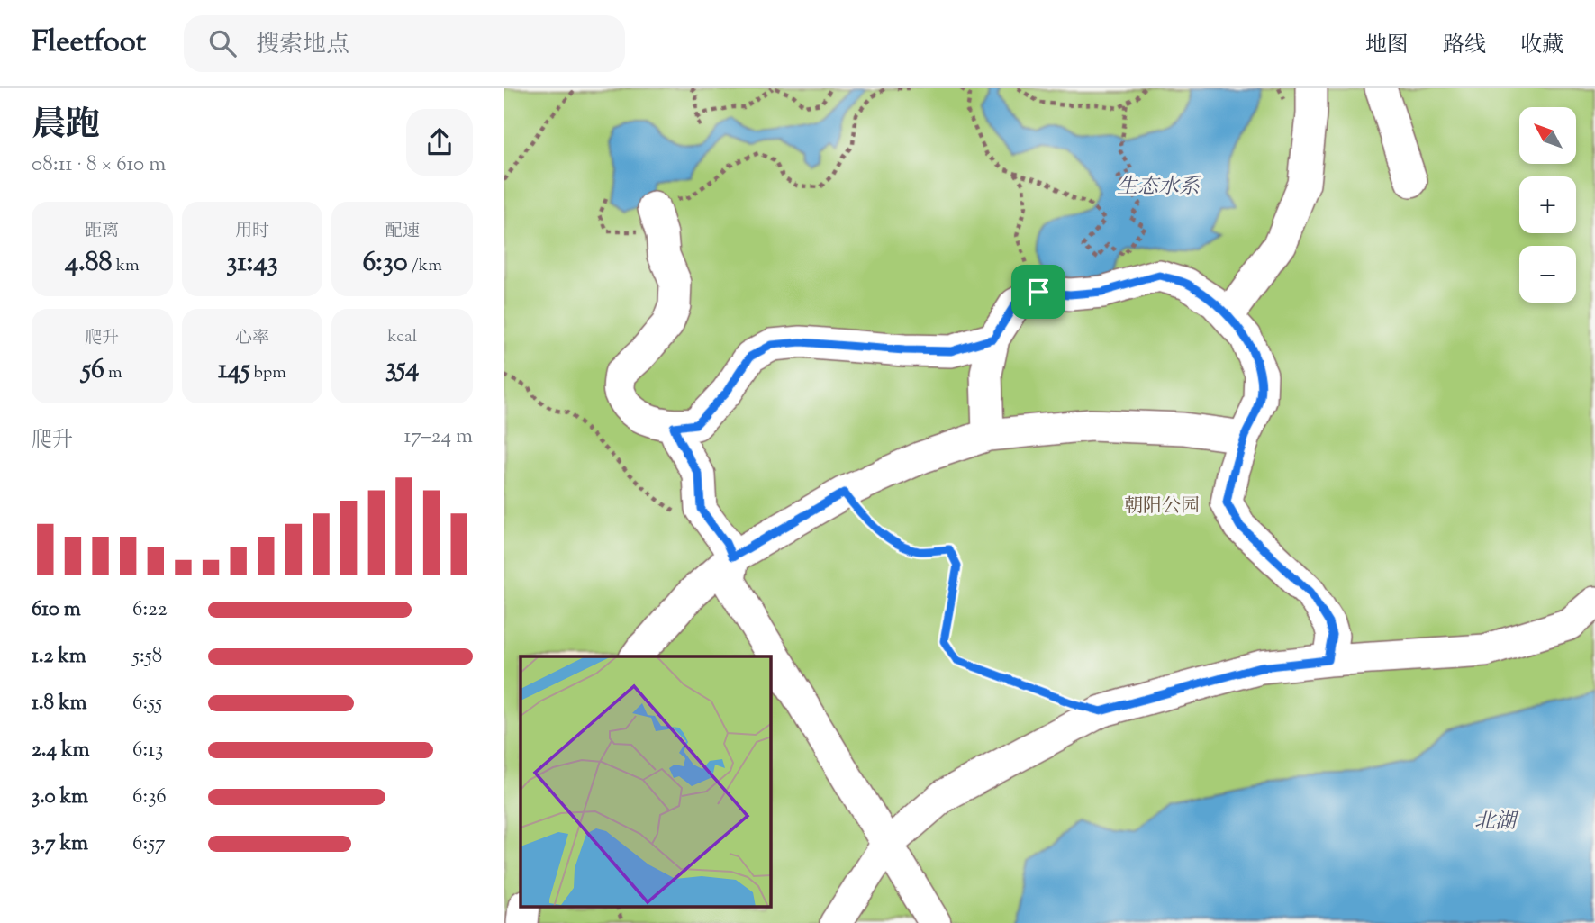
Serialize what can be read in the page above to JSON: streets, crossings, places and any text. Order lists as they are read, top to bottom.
{
  "water": ["生态水系", "北湖"],
  "parks": ["朝阳公园"],
  "north": "top left",
  "page": {
    "header": "Fleetfoot",
    "search": "搜索地点",
    "nav": ["地图", "路线", "收藏"],
    "heading": ["晨跑", "08:11 · 8 × 610 m"],
    "map_buttons": ["+", "−"],
    "stats": [
      ["距离", "4.88 km"],
      ["用时", "31:43"],
      ["配速", "6:30 /km"],
      ["爬升", "56 m"],
      ["心率", "145 bpm"],
      ["kcal", "354"]
    ],
    "chart": ["爬升", "17–24 m"],
    "list": [
      {
        "name": "610 m",
        "note": "6:22"
      },
      {
        "name": "1.2 km",
        "note": "5:58"
      },
      {
        "name": "1.8 km",
        "note": "6:55"
      },
      {
        "name": "2.4 km",
        "note": "6:13"
      },
      {
        "name": "3.0 km",
        "note": "6:36"
      },
      {
        "name": "3.7 km",
        "note": "6:57"
      }
    ]
  }
}
